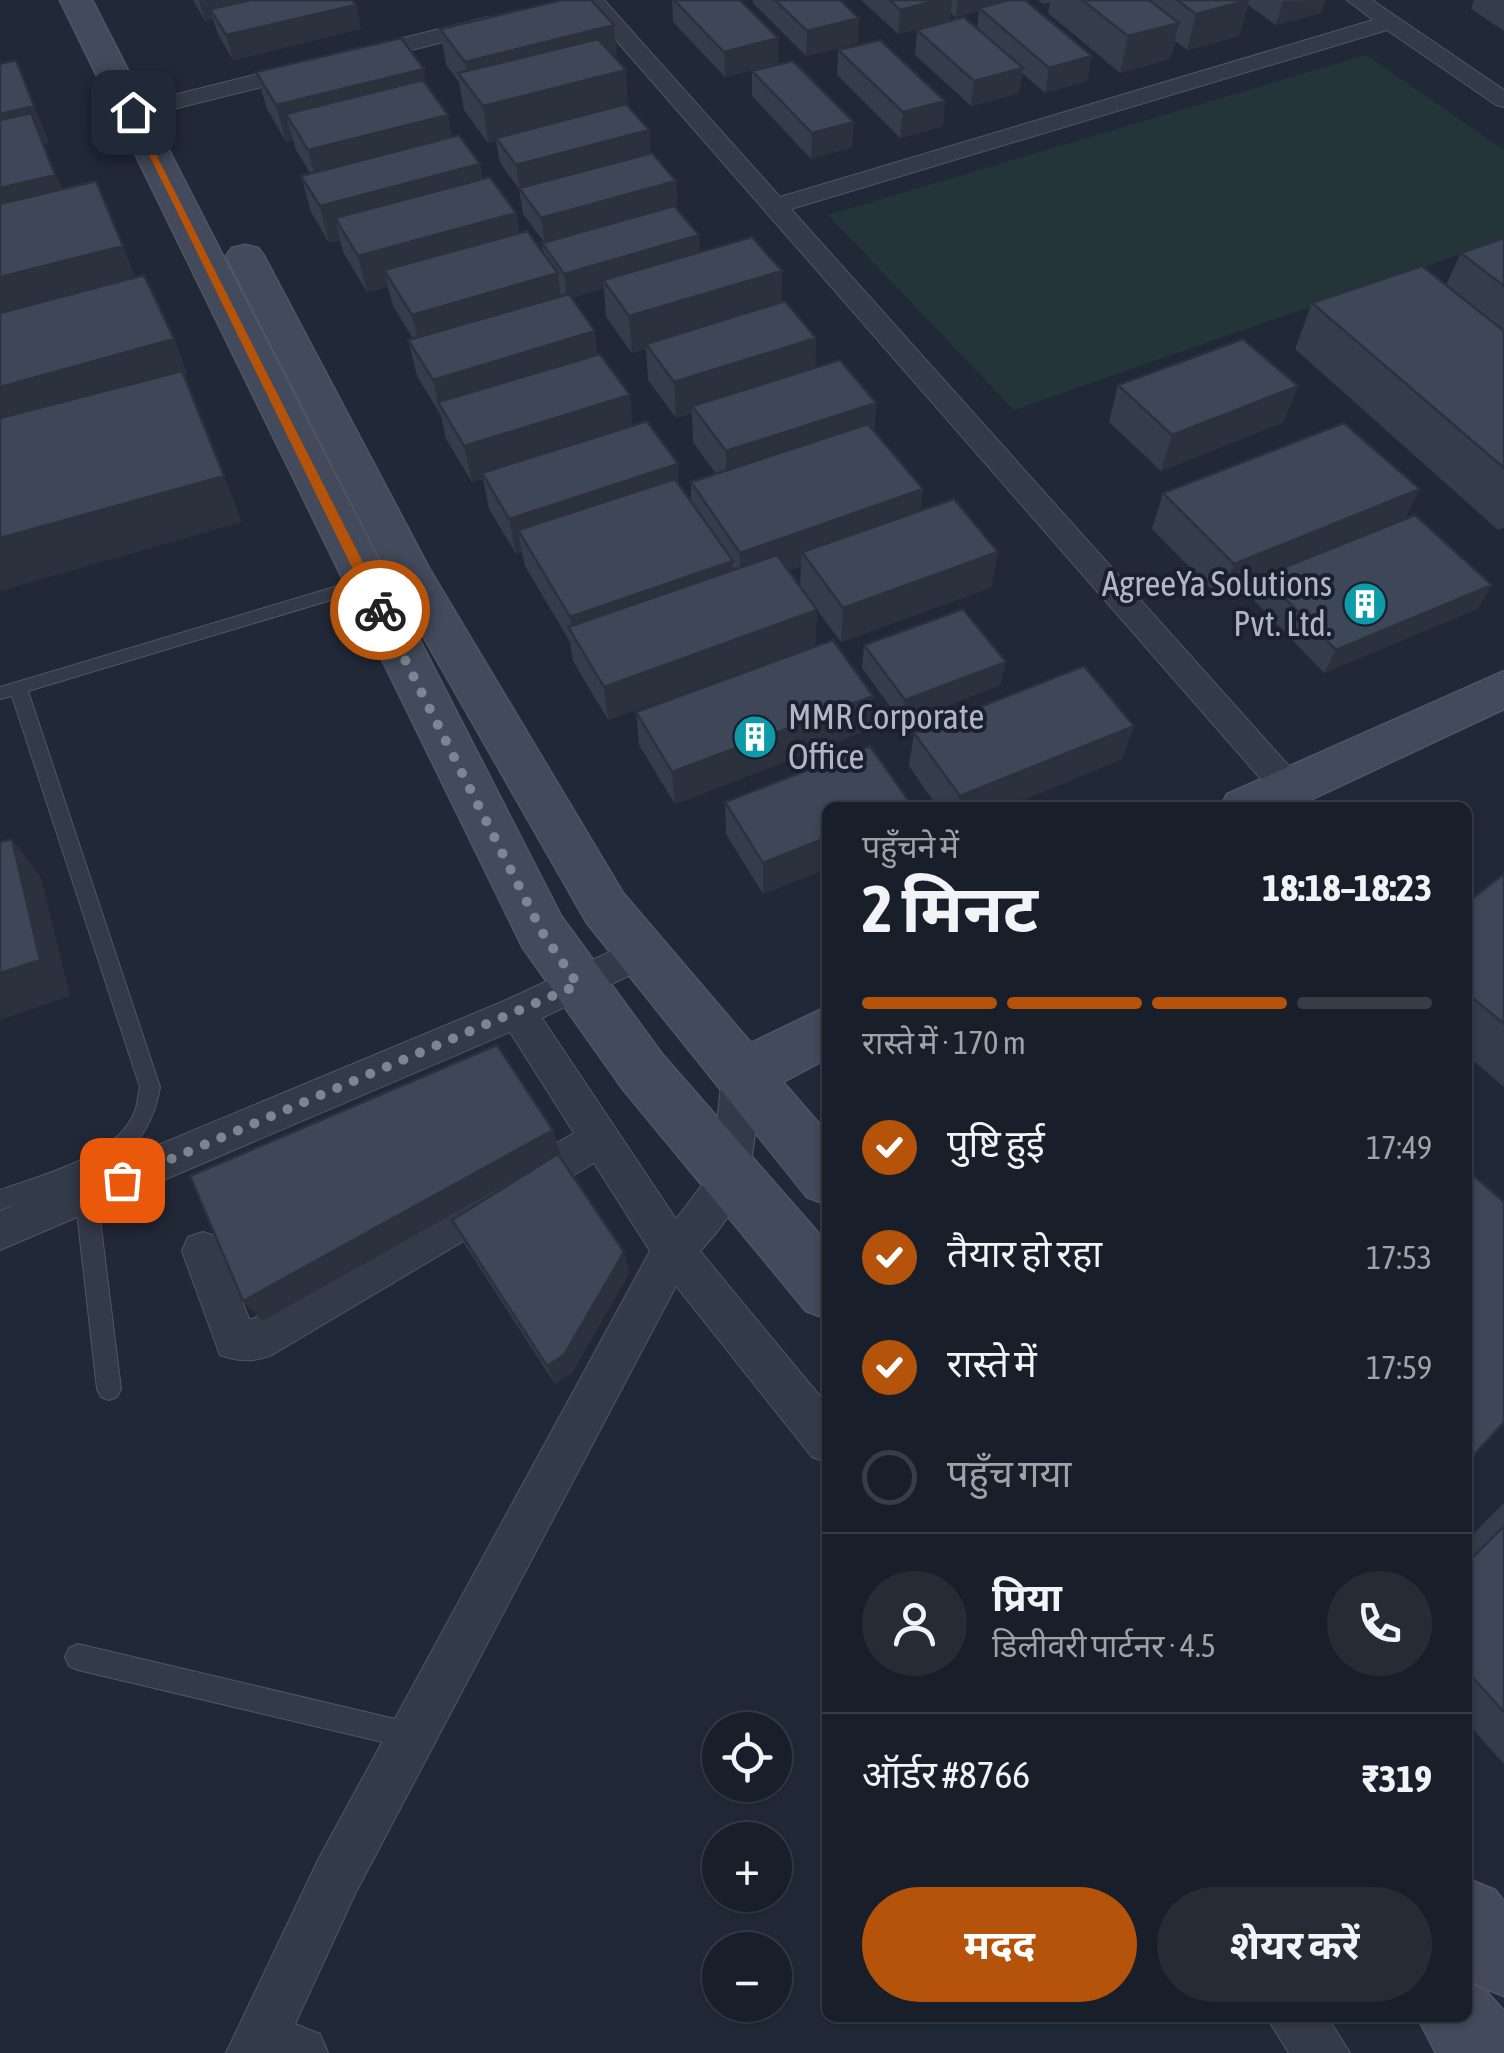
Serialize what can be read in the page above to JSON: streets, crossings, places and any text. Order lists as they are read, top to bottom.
{
  "places": {
    "building": ["AgreeYa Solutions Pvt. Ltd.", "MMR Corporate Office"]
  },
  "page": {
    "heading": ["2 मिनट", "पहुँचने में", "18:18–18:23"],
    "panel": [
      "प्रिया",
      "डिलीवरी पार्टनर · 4.5",
      "ऑर्डर #8766",
      "₹319"
    ],
    "bar": "रास्ते में · 170 m",
    "list": [
      ["पुष्टि हुई", "17:49"],
      ["तैयार हो रहा", "17:53"],
      ["रास्ते में", "17:59"],
      "पहुँच गया"
    ],
    "map_buttons": ["+", "−"],
    "buttons": ["मदद", "शेयर करें"]
  }
}
